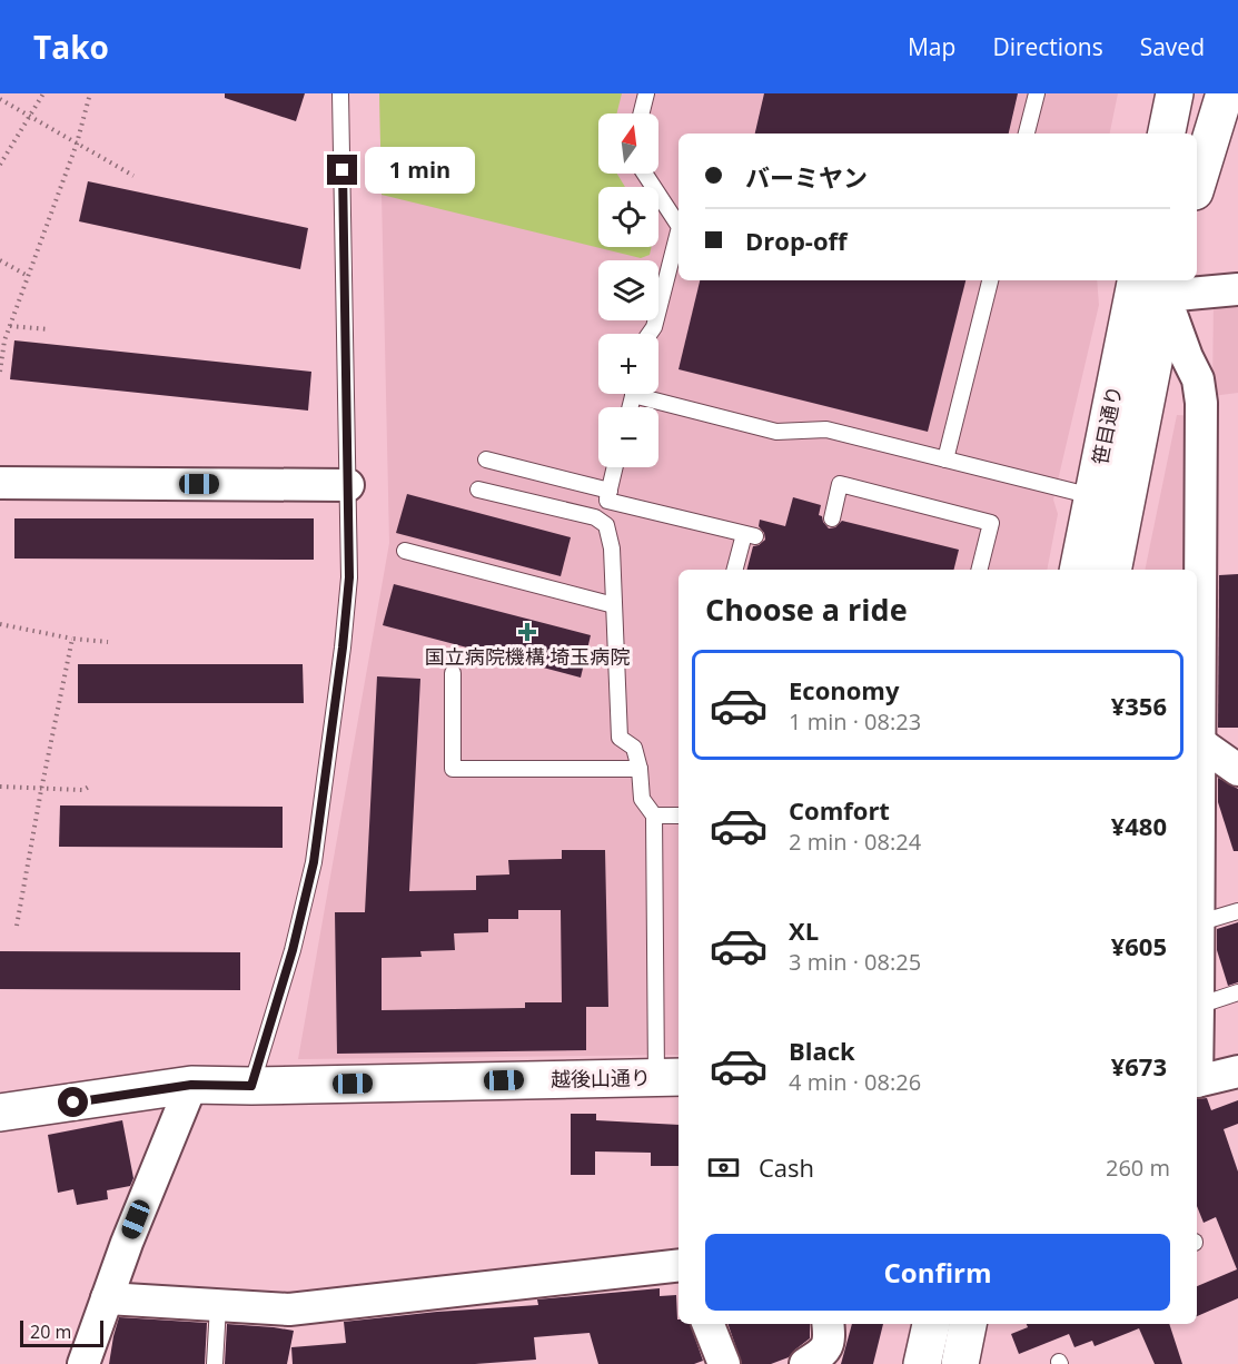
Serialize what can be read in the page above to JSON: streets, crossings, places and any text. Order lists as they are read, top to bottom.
{
  "streets": {
    "main road": ["笹目通り", "越後山通り"]
  },
  "places": {
    "health": ["国立病院機構 埼玉病院"]
  },
  "scale_bar": "20 m",
  "north": "top",
  "page": {
    "header": "Tako",
    "nav": ["Map", "Directions", "Saved"],
    "map_buttons": ["+", "−"],
    "banner": ["バーミヤン", "Drop-off"],
    "bubble": "1 min",
    "heading": "Choose a ride",
    "list": [
      {
        "name": "Economy",
        "note": "1 min · 08:23",
        "value": "¥356"
      },
      {
        "name": "Comfort",
        "note": "2 min · 08:24",
        "value": "¥480"
      },
      {
        "name": "XL",
        "note": "3 min · 08:25",
        "value": "¥605"
      },
      {
        "name": "Black",
        "note": "4 min · 08:26",
        "value": "¥673"
      }
    ],
    "pay": ["Cash", "260 m"],
    "buttons": "Confirm",
    "scale": "20 m"
  }
}
